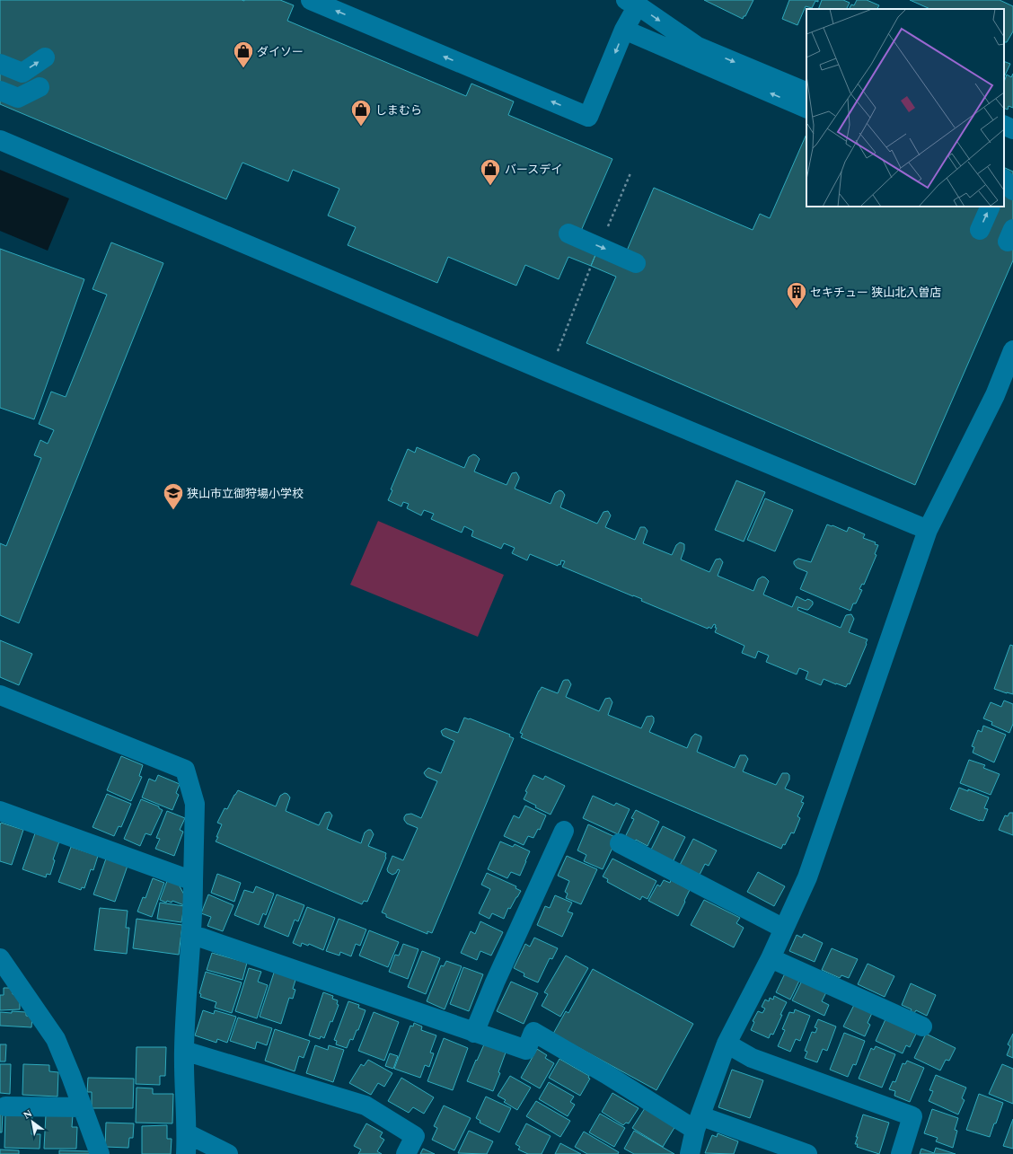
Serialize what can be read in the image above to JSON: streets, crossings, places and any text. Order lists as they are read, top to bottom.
{
  "places": {
    "shop": ["ダイソー", "しまむら", "バースデイ"],
    "building": ["セキチュー 狭山北入曽店"],
    "school or university": ["狭山市立御狩場小学校"]
  },
  "north": "top left"
}
